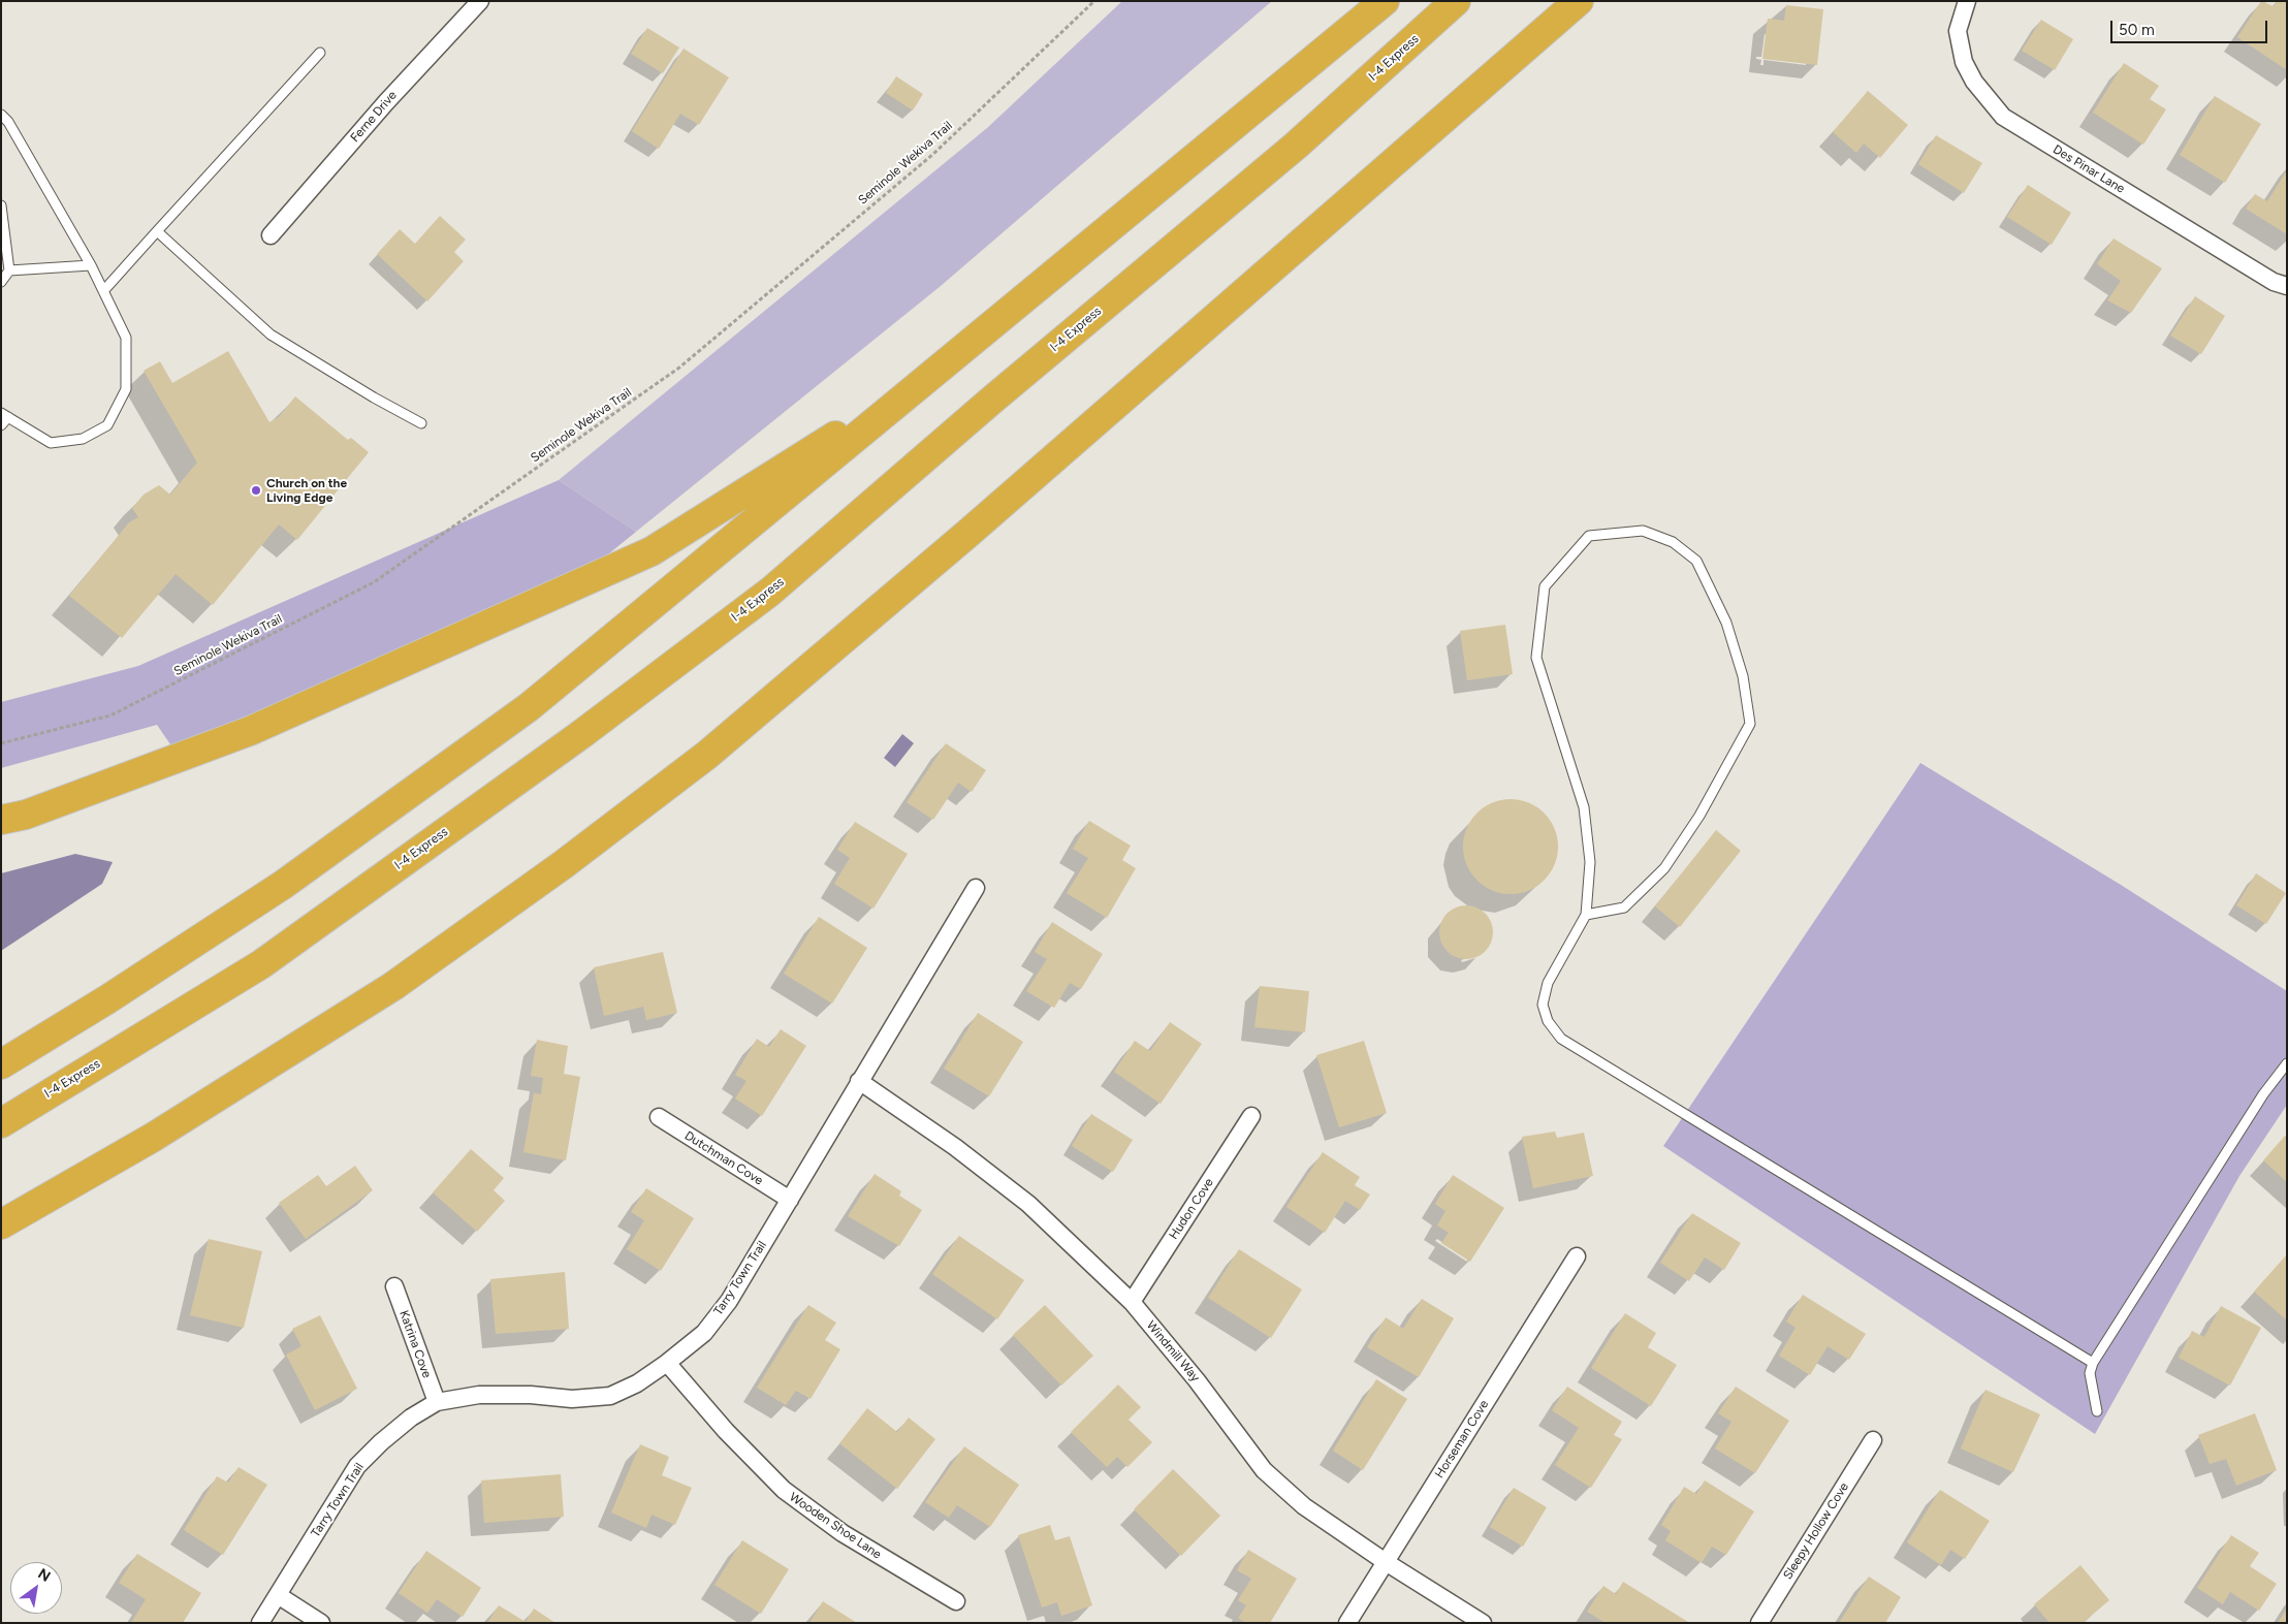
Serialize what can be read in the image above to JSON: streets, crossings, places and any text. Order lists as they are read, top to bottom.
{
  "streets": {
    "highway": ["I-4 Express"],
    "street": [
      "Ferne Drive",
      "Des Pinar Lane",
      "Dutchman Cove",
      "Hudon Cove",
      "Tarry Town Trail",
      "Katrina Cove",
      "Windmill Way",
      "Horseman Cove",
      "Wooden Shoe Lane",
      "Sleepy Hollow Cove"
    ],
    "path": ["Seminole Wekiva Trail"]
  },
  "crossings": [
    ["Dutchman Cove", "Tarry Town Trail"],
    ["Hudon Cove", "Windmill Way"],
    ["Tarry Town Trail", "Katrina Cove"],
    ["Tarry Town Trail", "Windmill Way"],
    ["Tarry Town Trail", "Wooden Shoe Lane"],
    ["Windmill Way", "Horseman Cove"]
  ],
  "places": ["Church on the Living Edge"],
  "scale_bar": "50 m",
  "north": "top right"
}
